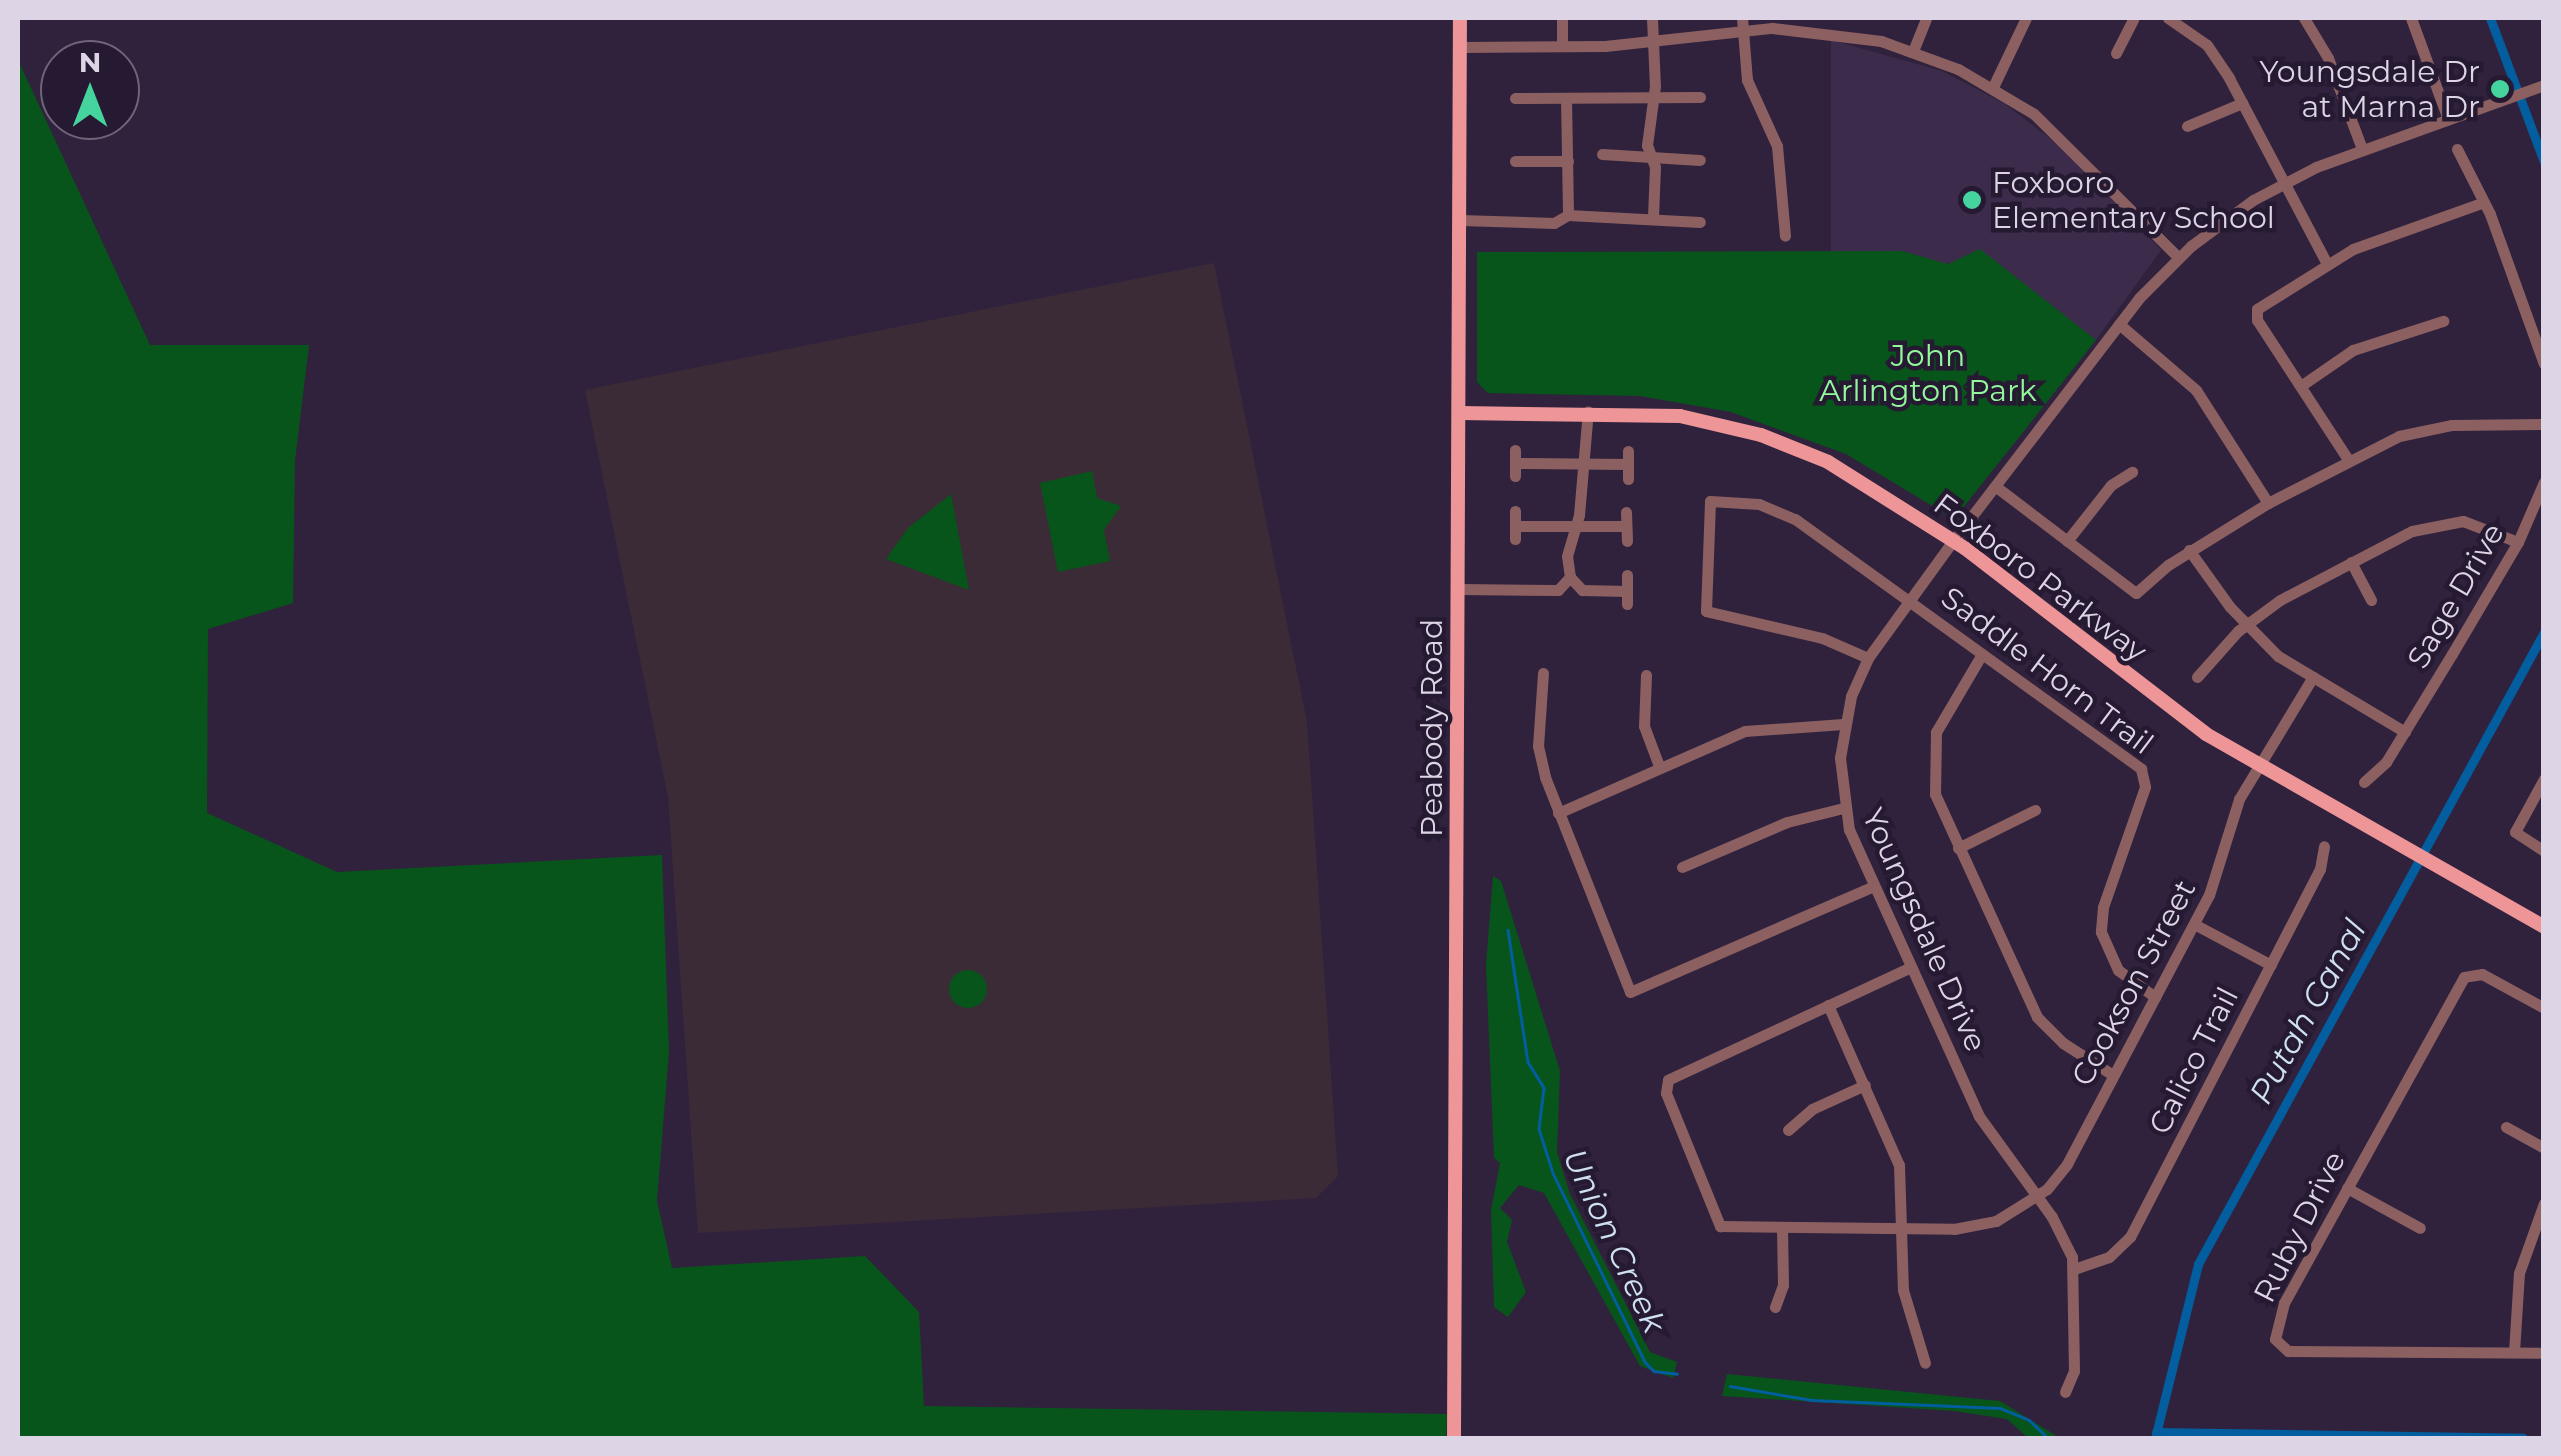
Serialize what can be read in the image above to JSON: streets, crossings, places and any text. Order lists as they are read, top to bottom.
{
  "streets": {
    "main road": ["Foxboro Parkway", "Peabody Road"],
    "street": [
      "Sage Drive",
      "Saddle Horn Trail",
      "Youngsdale Drive",
      "Cookson Street",
      "Calico Trail",
      "Ruby Drive"
    ]
  },
  "crossings": [
    ["Foxboro Parkway", "Peabody Road"],
    ["Foxboro Parkway", "Youngsdale Drive"],
    ["Foxboro Parkway", "Cookson Street"],
    ["Saddle Horn Trail", "Youngsdale Drive"],
    ["Saddle Horn Trail", "Cookson Street"],
    ["Youngsdale Drive", "Cookson Street"],
    ["Youngsdale Drive", "Calico Trail"]
  ],
  "water": ["Putah Canal", "Union Creek"],
  "parks": ["John Arlington Park"],
  "places": ["Youngsdale Dr at Marna Dr", "Foxboro Elementary School"],
  "north": "top"
}
